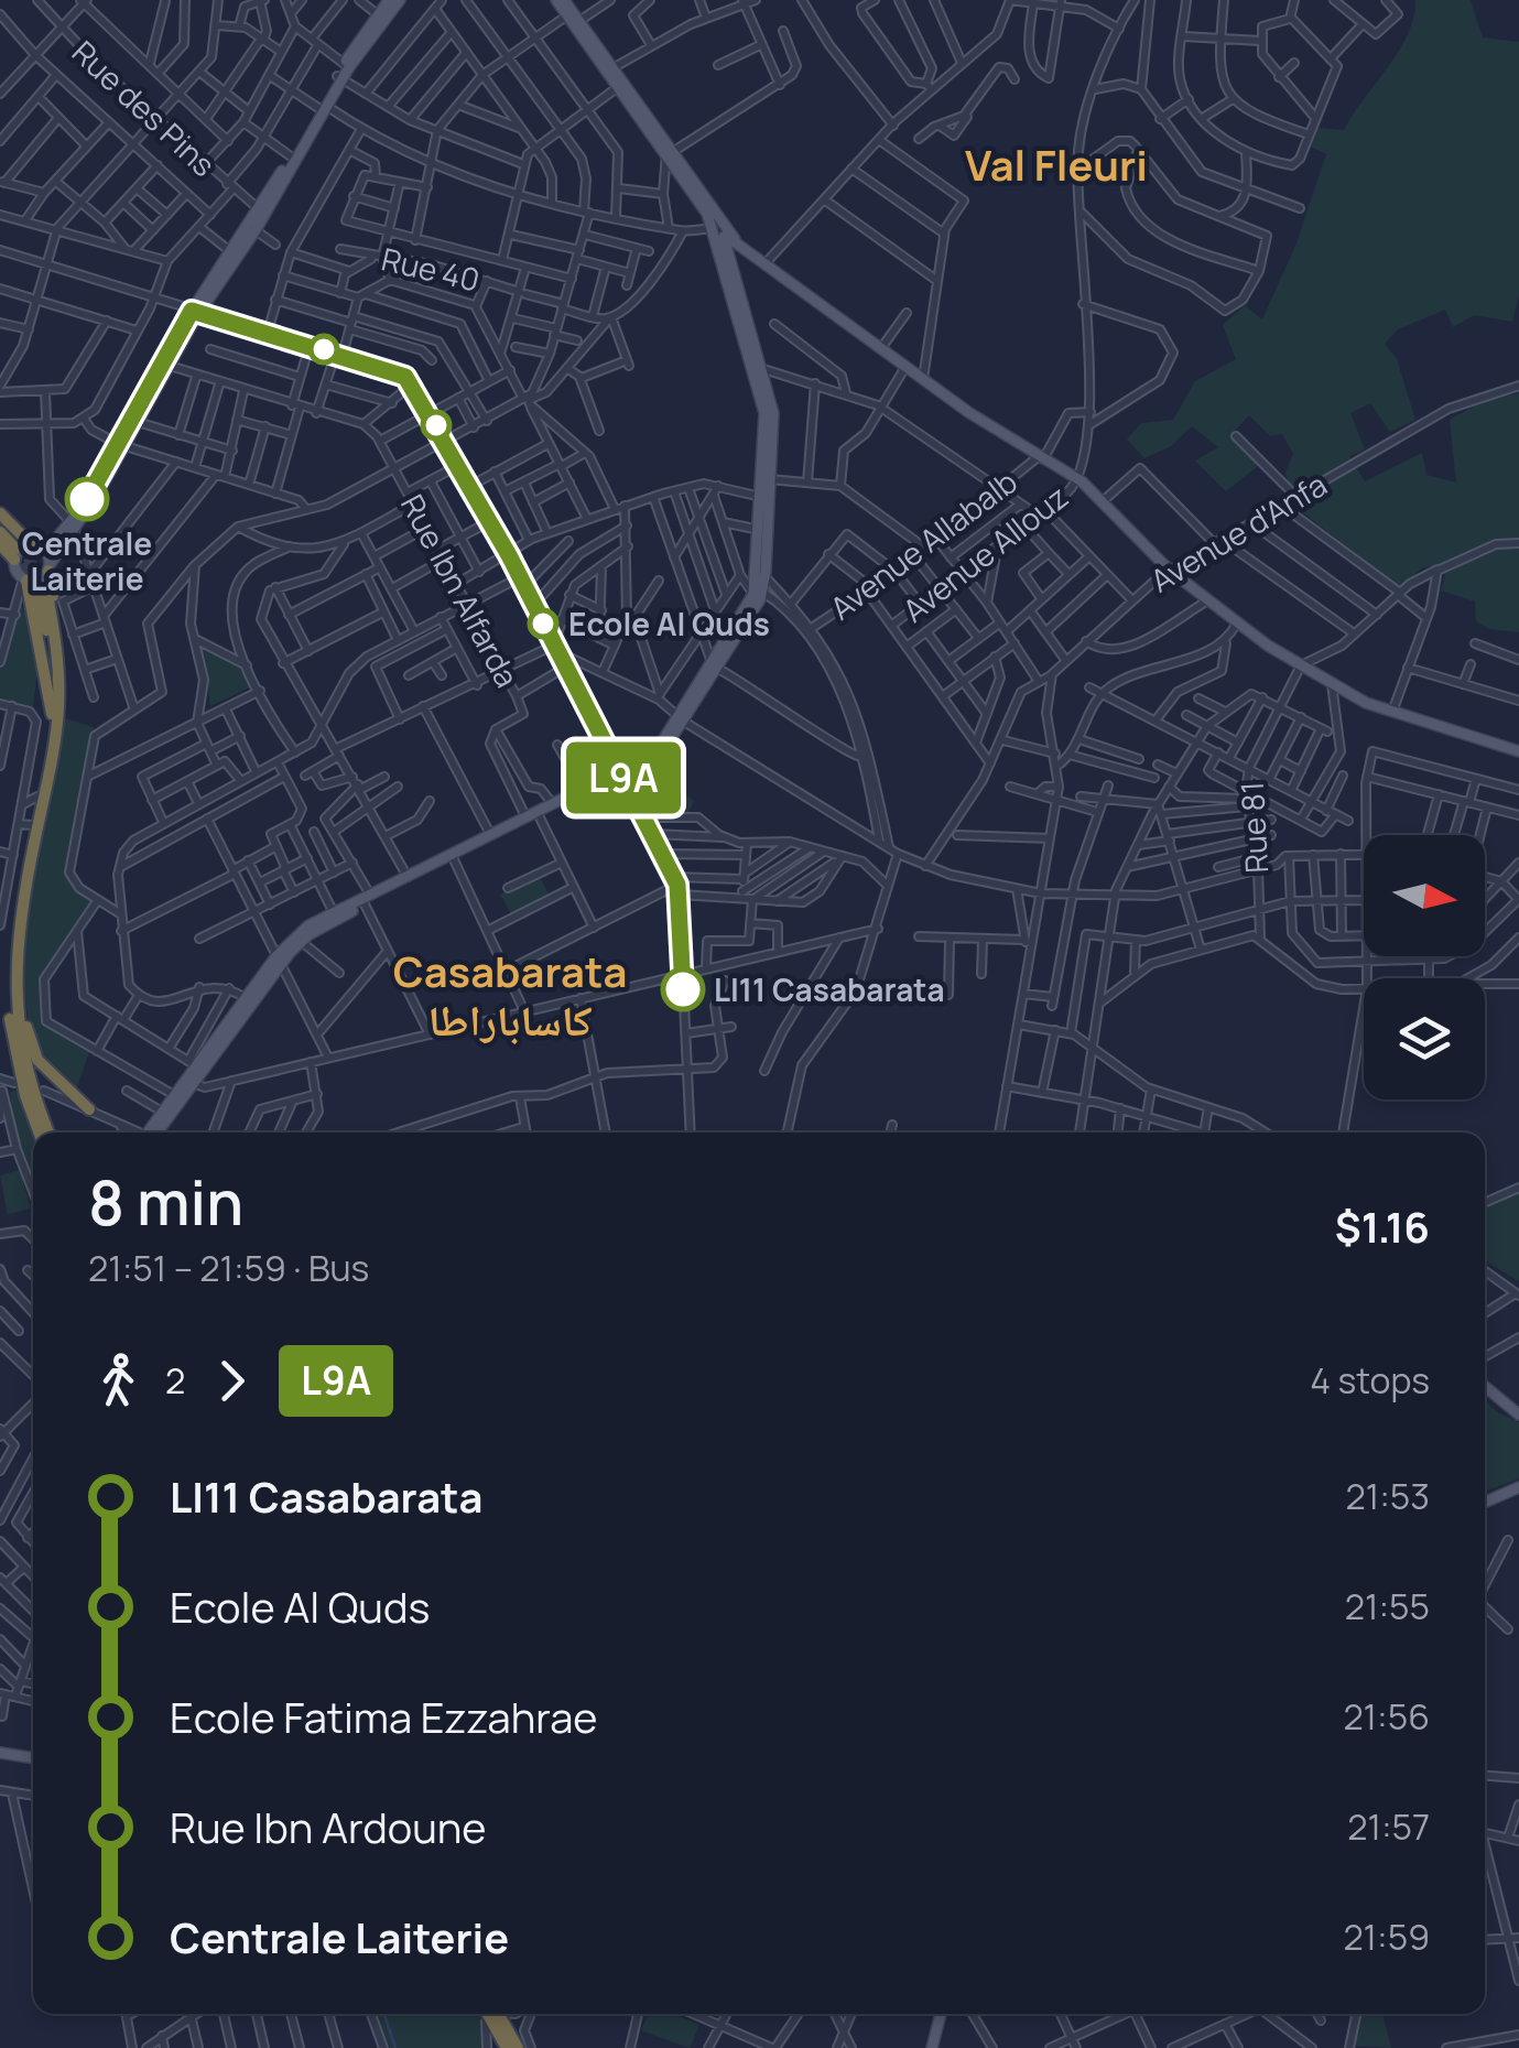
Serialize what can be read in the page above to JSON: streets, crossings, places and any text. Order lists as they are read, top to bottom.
{
  "streets": {
    "street": [
      "Rue des Pins",
      "Rue 40",
      "Avenue d'Anfa",
      "Avenue Allabalb",
      "Avenue Allouz",
      "Rue Ibn Alfarda",
      "Rue 81"
    ]
  },
  "districts": ["Val Fleuri", "Casabarata كاساباراطا"],
  "places": ["Centrale Laiterie", "Ecole Al Quds", "LI11 Casabarata"],
  "lines": ["bus line L9A"],
  "north": "right",
  "page": {
    "on_map": "L9A",
    "heading": ["8 min", "21:51 – 21:59 · Bus", "$1.16"],
    "legs": ["2", "L9A", "4 stops"],
    "list": [
      {
        "name": "LI11 Casabarata",
        "value": "21:53"
      },
      {
        "name": "Ecole Al Quds",
        "value": "21:55"
      },
      {
        "name": "Ecole Fatima Ezzahrae",
        "value": "21:56"
      },
      {
        "name": "Rue Ibn Ardoune",
        "value": "21:57"
      },
      {
        "name": "Centrale Laiterie",
        "value": "21:59"
      }
    ]
  }
}
